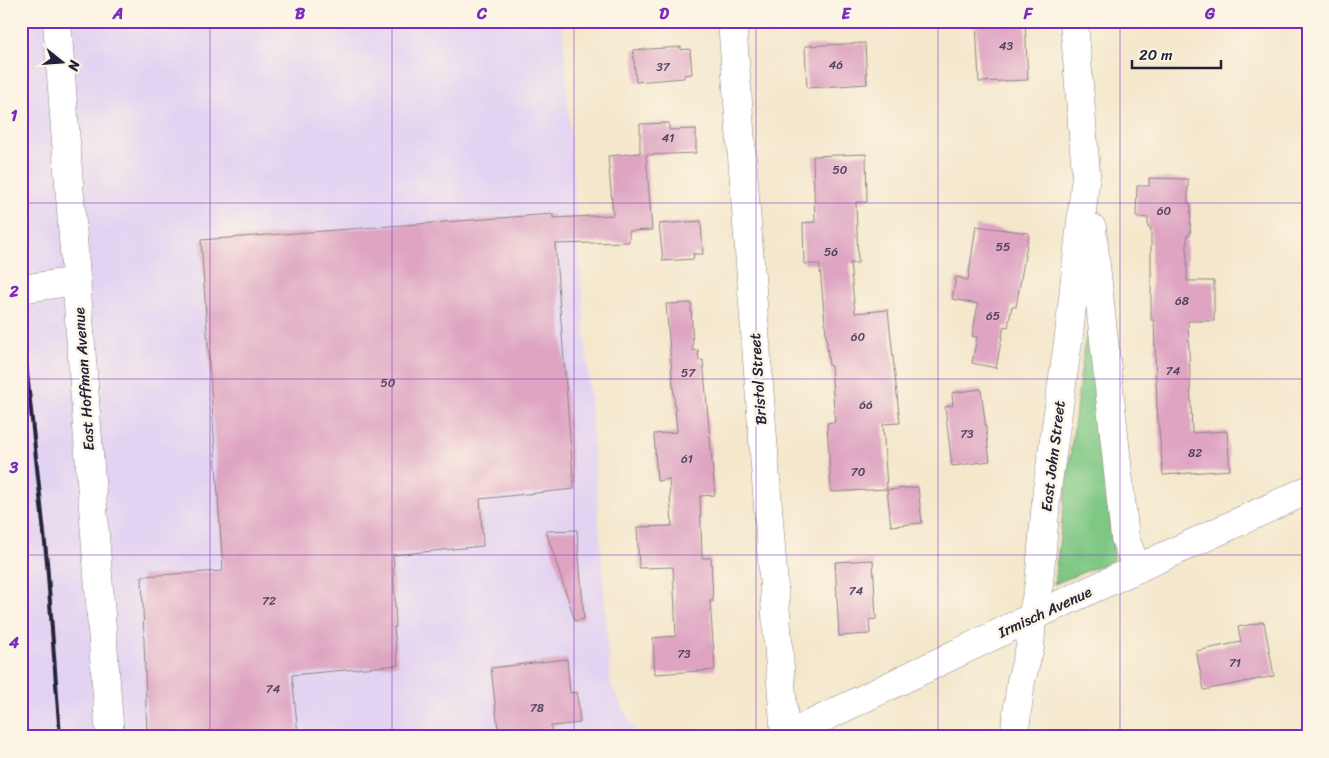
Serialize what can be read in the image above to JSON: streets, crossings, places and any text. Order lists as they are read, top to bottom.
{
  "streets": {
    "street": [
      "East Hoffman Avenue",
      "Bristol Street",
      "East John Street",
      "Irmisch Avenue"
    ]
  },
  "crossings": [
    ["Bristol Street", "Irmisch Avenue"],
    ["East John Street", "Irmisch Avenue"]
  ],
  "house_numbers": [
    "43",
    "46",
    "37",
    "41",
    "50",
    "60",
    "55",
    "56",
    "68",
    "65",
    "60",
    "74",
    "57",
    "50",
    "66",
    "73",
    "82",
    "61",
    "70",
    "74",
    "72",
    "73",
    "71",
    "74",
    "78"
  ],
  "scale_bar": "20 m",
  "north": "right",
  "grid": {
    "columns": [
      "A",
      "B",
      "C",
      "D",
      "E",
      "F",
      "G"
    ],
    "rows": [
      "1",
      "2",
      "3",
      "4"
    ]
  }
}
